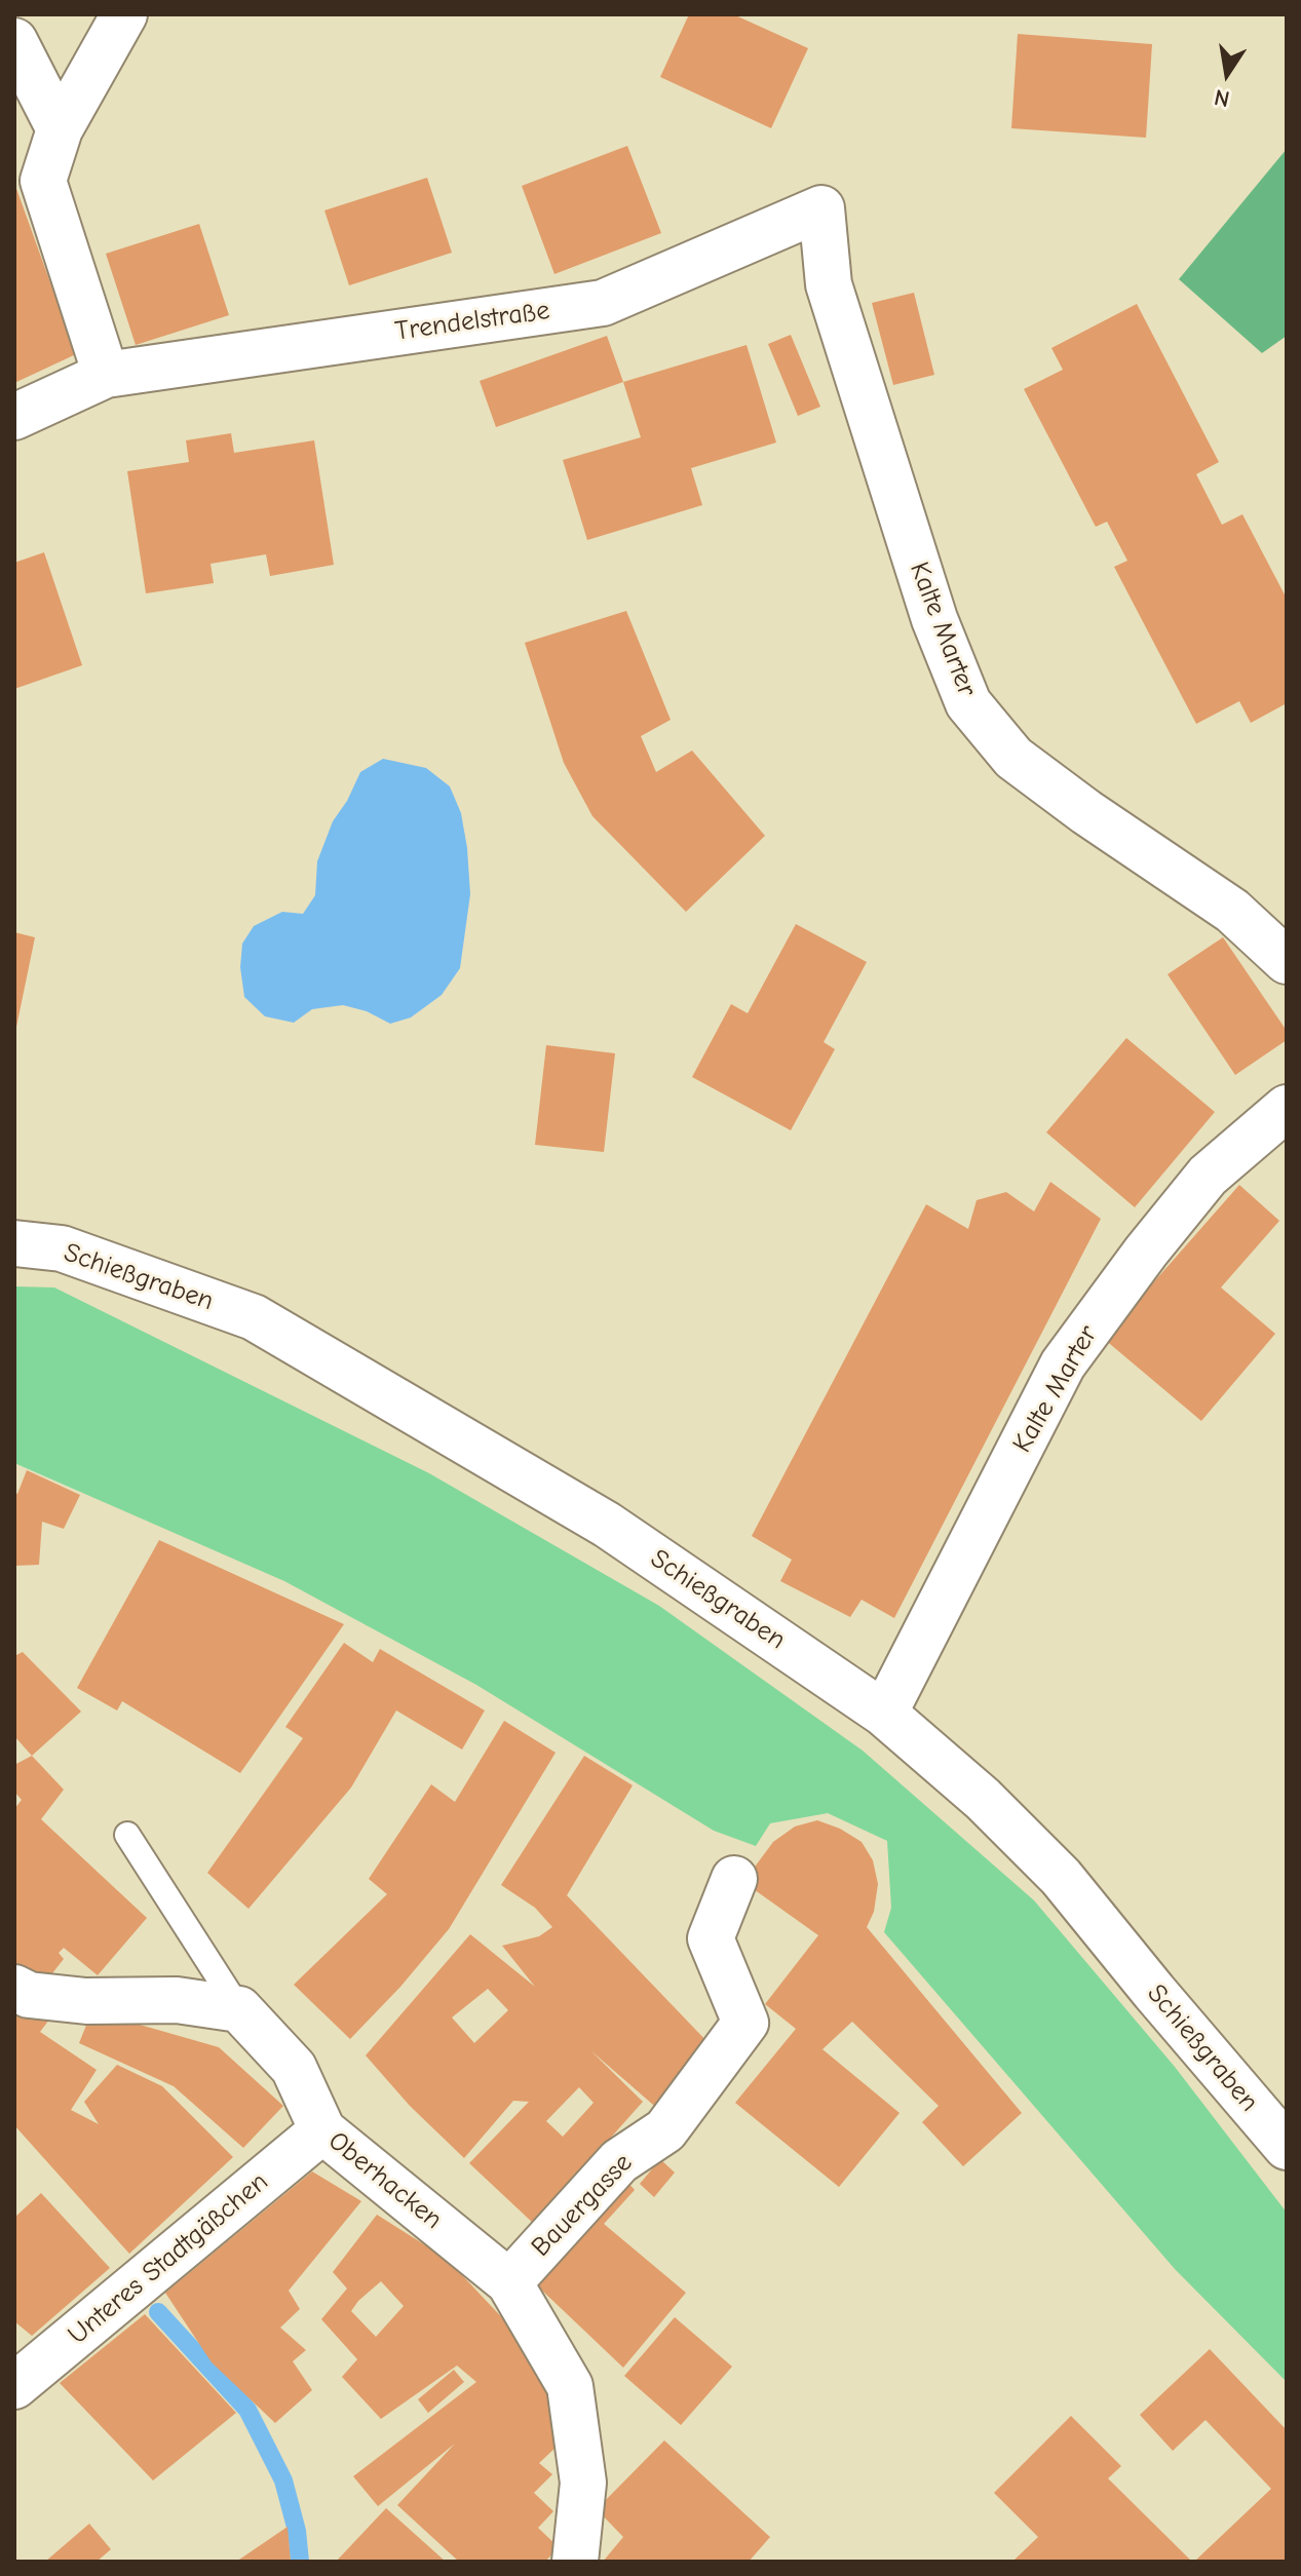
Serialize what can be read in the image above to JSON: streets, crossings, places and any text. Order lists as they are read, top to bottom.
{
  "streets": {
    "street": [
      "Trendelstraße",
      "Kalte Marter",
      "Schießgraben",
      "Oberhacken",
      "Bauergasse",
      "Unteres Stadtgäßchen"
    ]
  },
  "crossings": [
    ["Trendelstraße", "Kalte Marter"],
    ["Kalte Marter", "Schießgraben"],
    ["Oberhacken", "Bauergasse"],
    ["Oberhacken", "Unteres Stadtgäßchen"]
  ],
  "north": "bottom"
}
